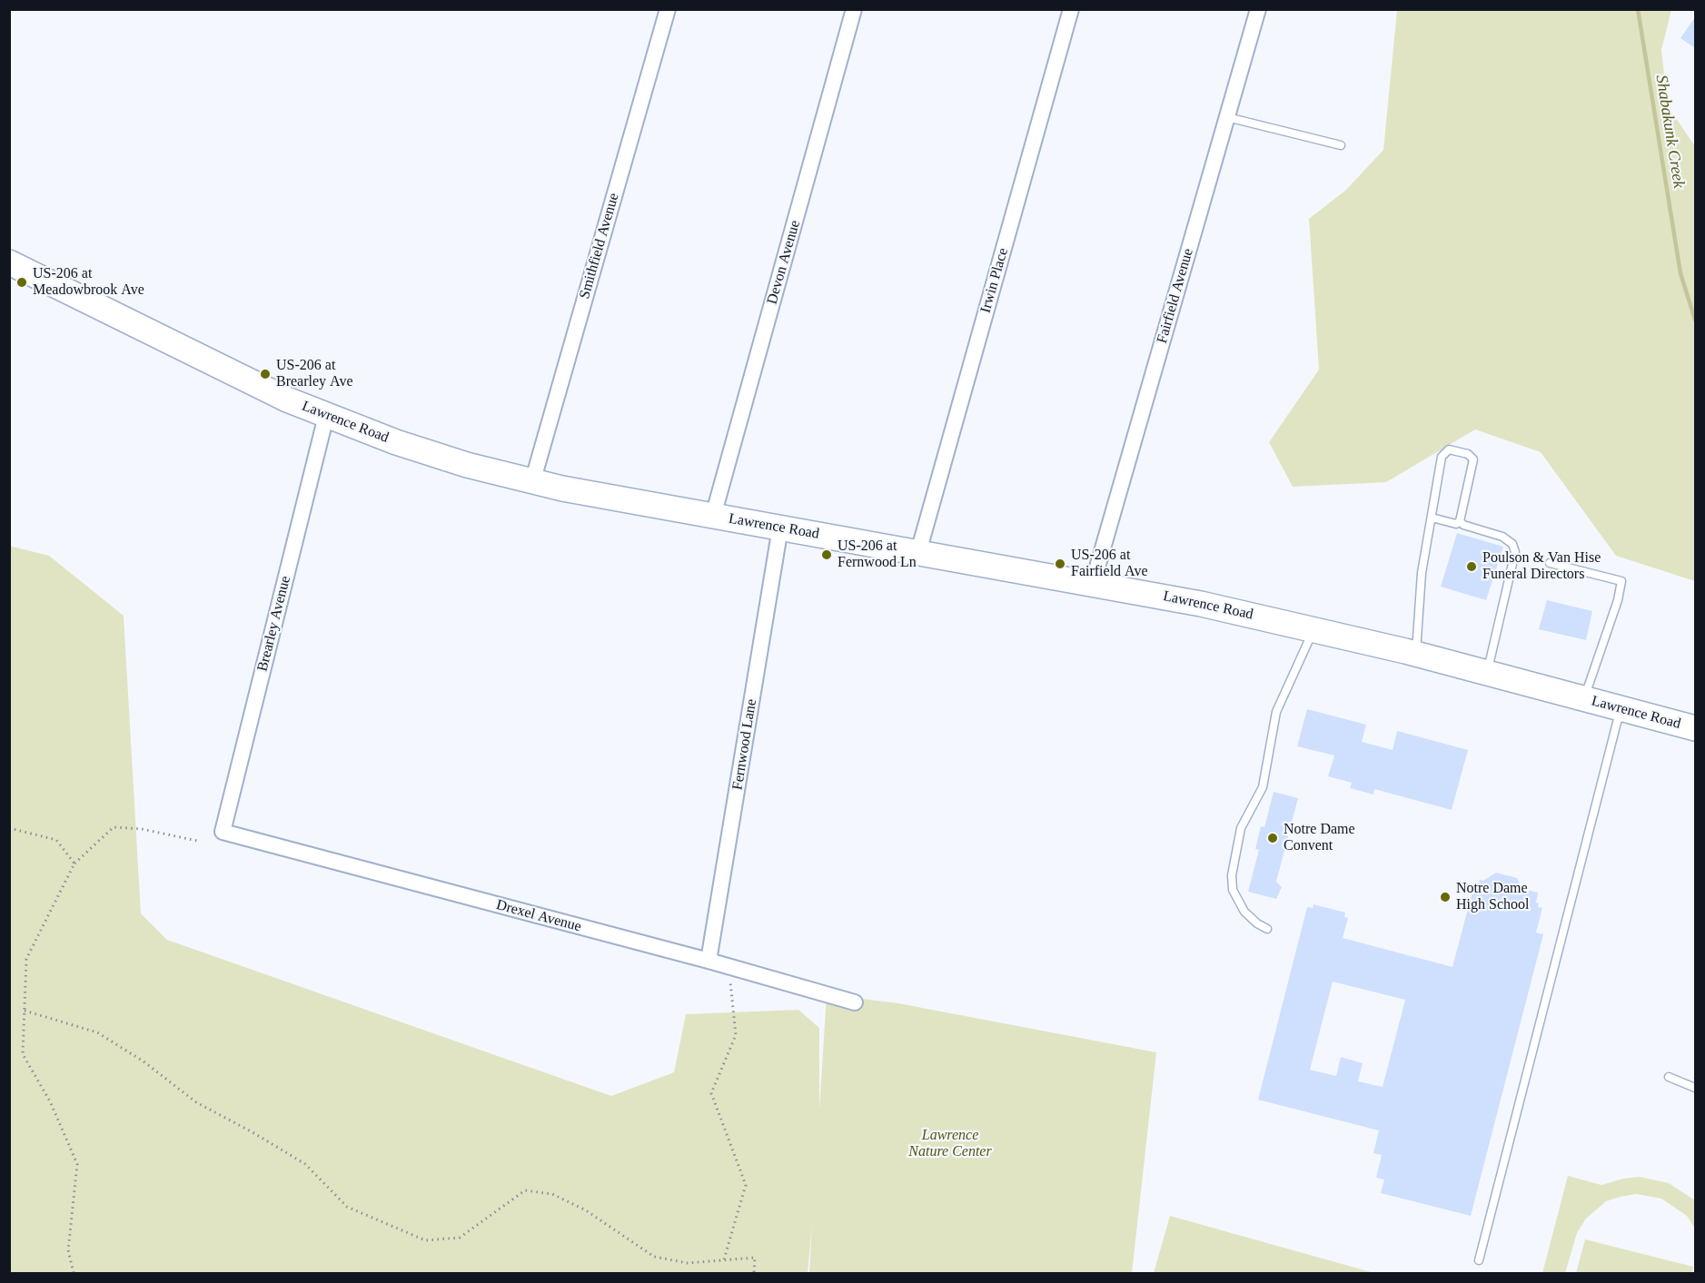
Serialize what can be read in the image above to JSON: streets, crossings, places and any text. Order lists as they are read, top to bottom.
{
  "streets": {
    "main road": ["Lawrence Road"],
    "street": [
      "Smithfield Avenue",
      "Devon Avenue",
      "Irwin Place",
      "Fairfield Avenue",
      "Brearley Avenue",
      "Fernwood Lane",
      "Drexel Avenue"
    ]
  },
  "crossings": [
    ["Smithfield Avenue", "Lawrence Road"],
    ["Devon Avenue", "Lawrence Road"],
    ["Irwin Place", "Lawrence Road"],
    ["Fairfield Avenue", "Lawrence Road"],
    ["Lawrence Road", "Brearley Avenue"],
    ["Lawrence Road", "Fernwood Lane"],
    ["Brearley Avenue", "Drexel Avenue"],
    ["Fernwood Lane", "Drexel Avenue"]
  ],
  "water": ["Shabakunk Creek"],
  "parks": ["Lawrence Nature Center"],
  "places": [
    "US-206 at Meadowbrook Ave",
    "US-206 at Brearley Ave",
    "US-206 at Fernwood Ln",
    "US-206 at Fairfield Ave",
    "Poulson & Van Hise Funeral Directors",
    "Notre Dame Convent",
    "Notre Dame High School"
  ]
}
